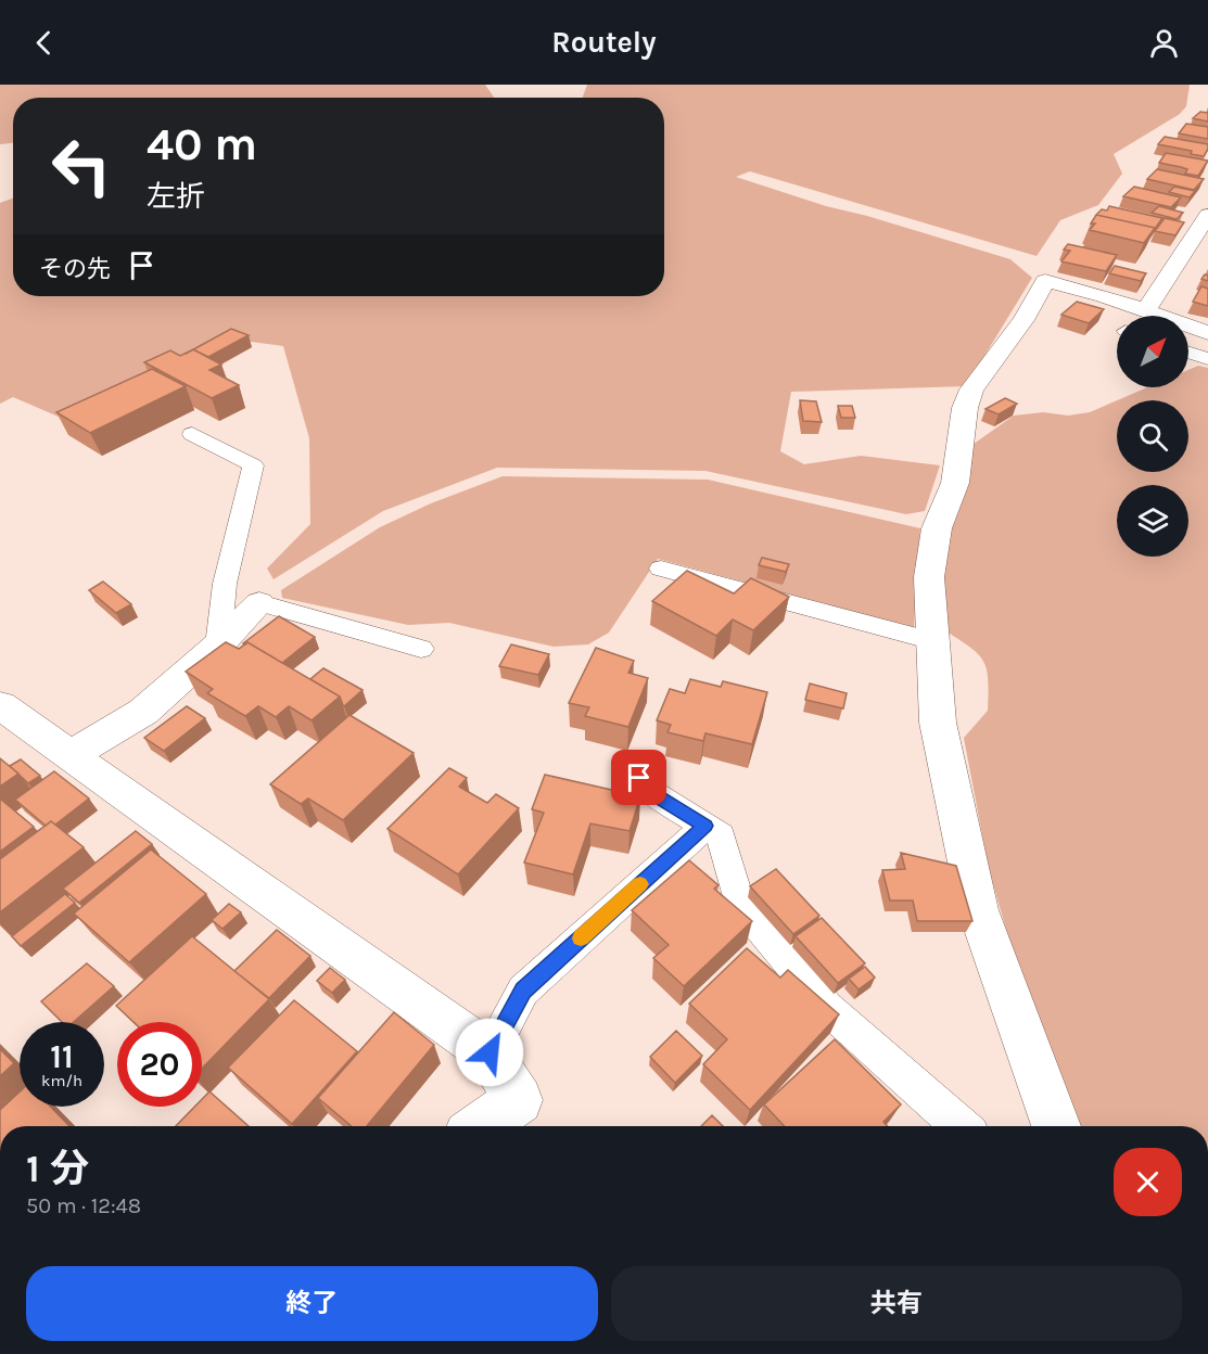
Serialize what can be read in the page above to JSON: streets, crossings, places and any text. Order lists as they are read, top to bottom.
{
  "north": "top right",
  "page": {
    "header": "Routely",
    "turn": ["40 m", "左折"],
    "then": "その先",
    "speed": "11 km/h",
    "limit": "20",
    "heading": ["1 分", "50 m · 12:48"],
    "buttons": ["終了", "共有"]
  }
}
